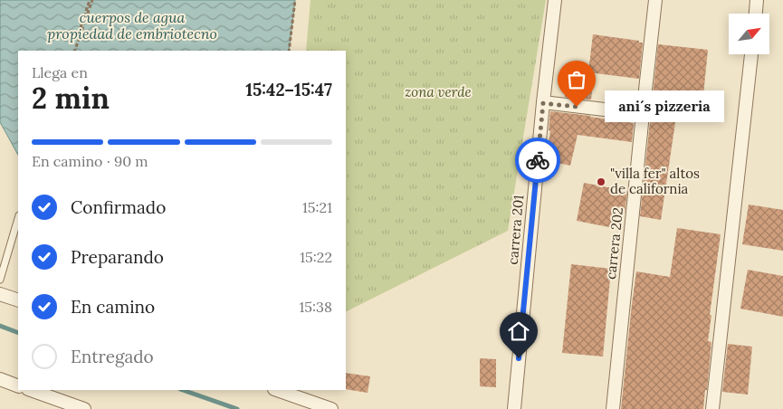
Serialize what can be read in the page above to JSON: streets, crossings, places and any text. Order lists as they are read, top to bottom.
{
  "streets": {
    "street": ["carrera 201", "carrera 202"]
  },
  "water": ["cuerpos de agua propiedad de embriotecno"],
  "parks": ["zona verde"],
  "places": ["ani´s pizzeria", "\"villa fer\" altos de california"],
  "north": "top right",
  "page": {
    "heading": ["2 min", "Llega en", "15:42–15:47"],
    "bubble": "ani´s pizzeria",
    "bar": "En camino · 90 m",
    "list": [
      ["Confirmado", "15:21"],
      ["Preparando", "15:22"],
      ["En camino", "15:38"],
      "Entregado"
    ]
  }
}
